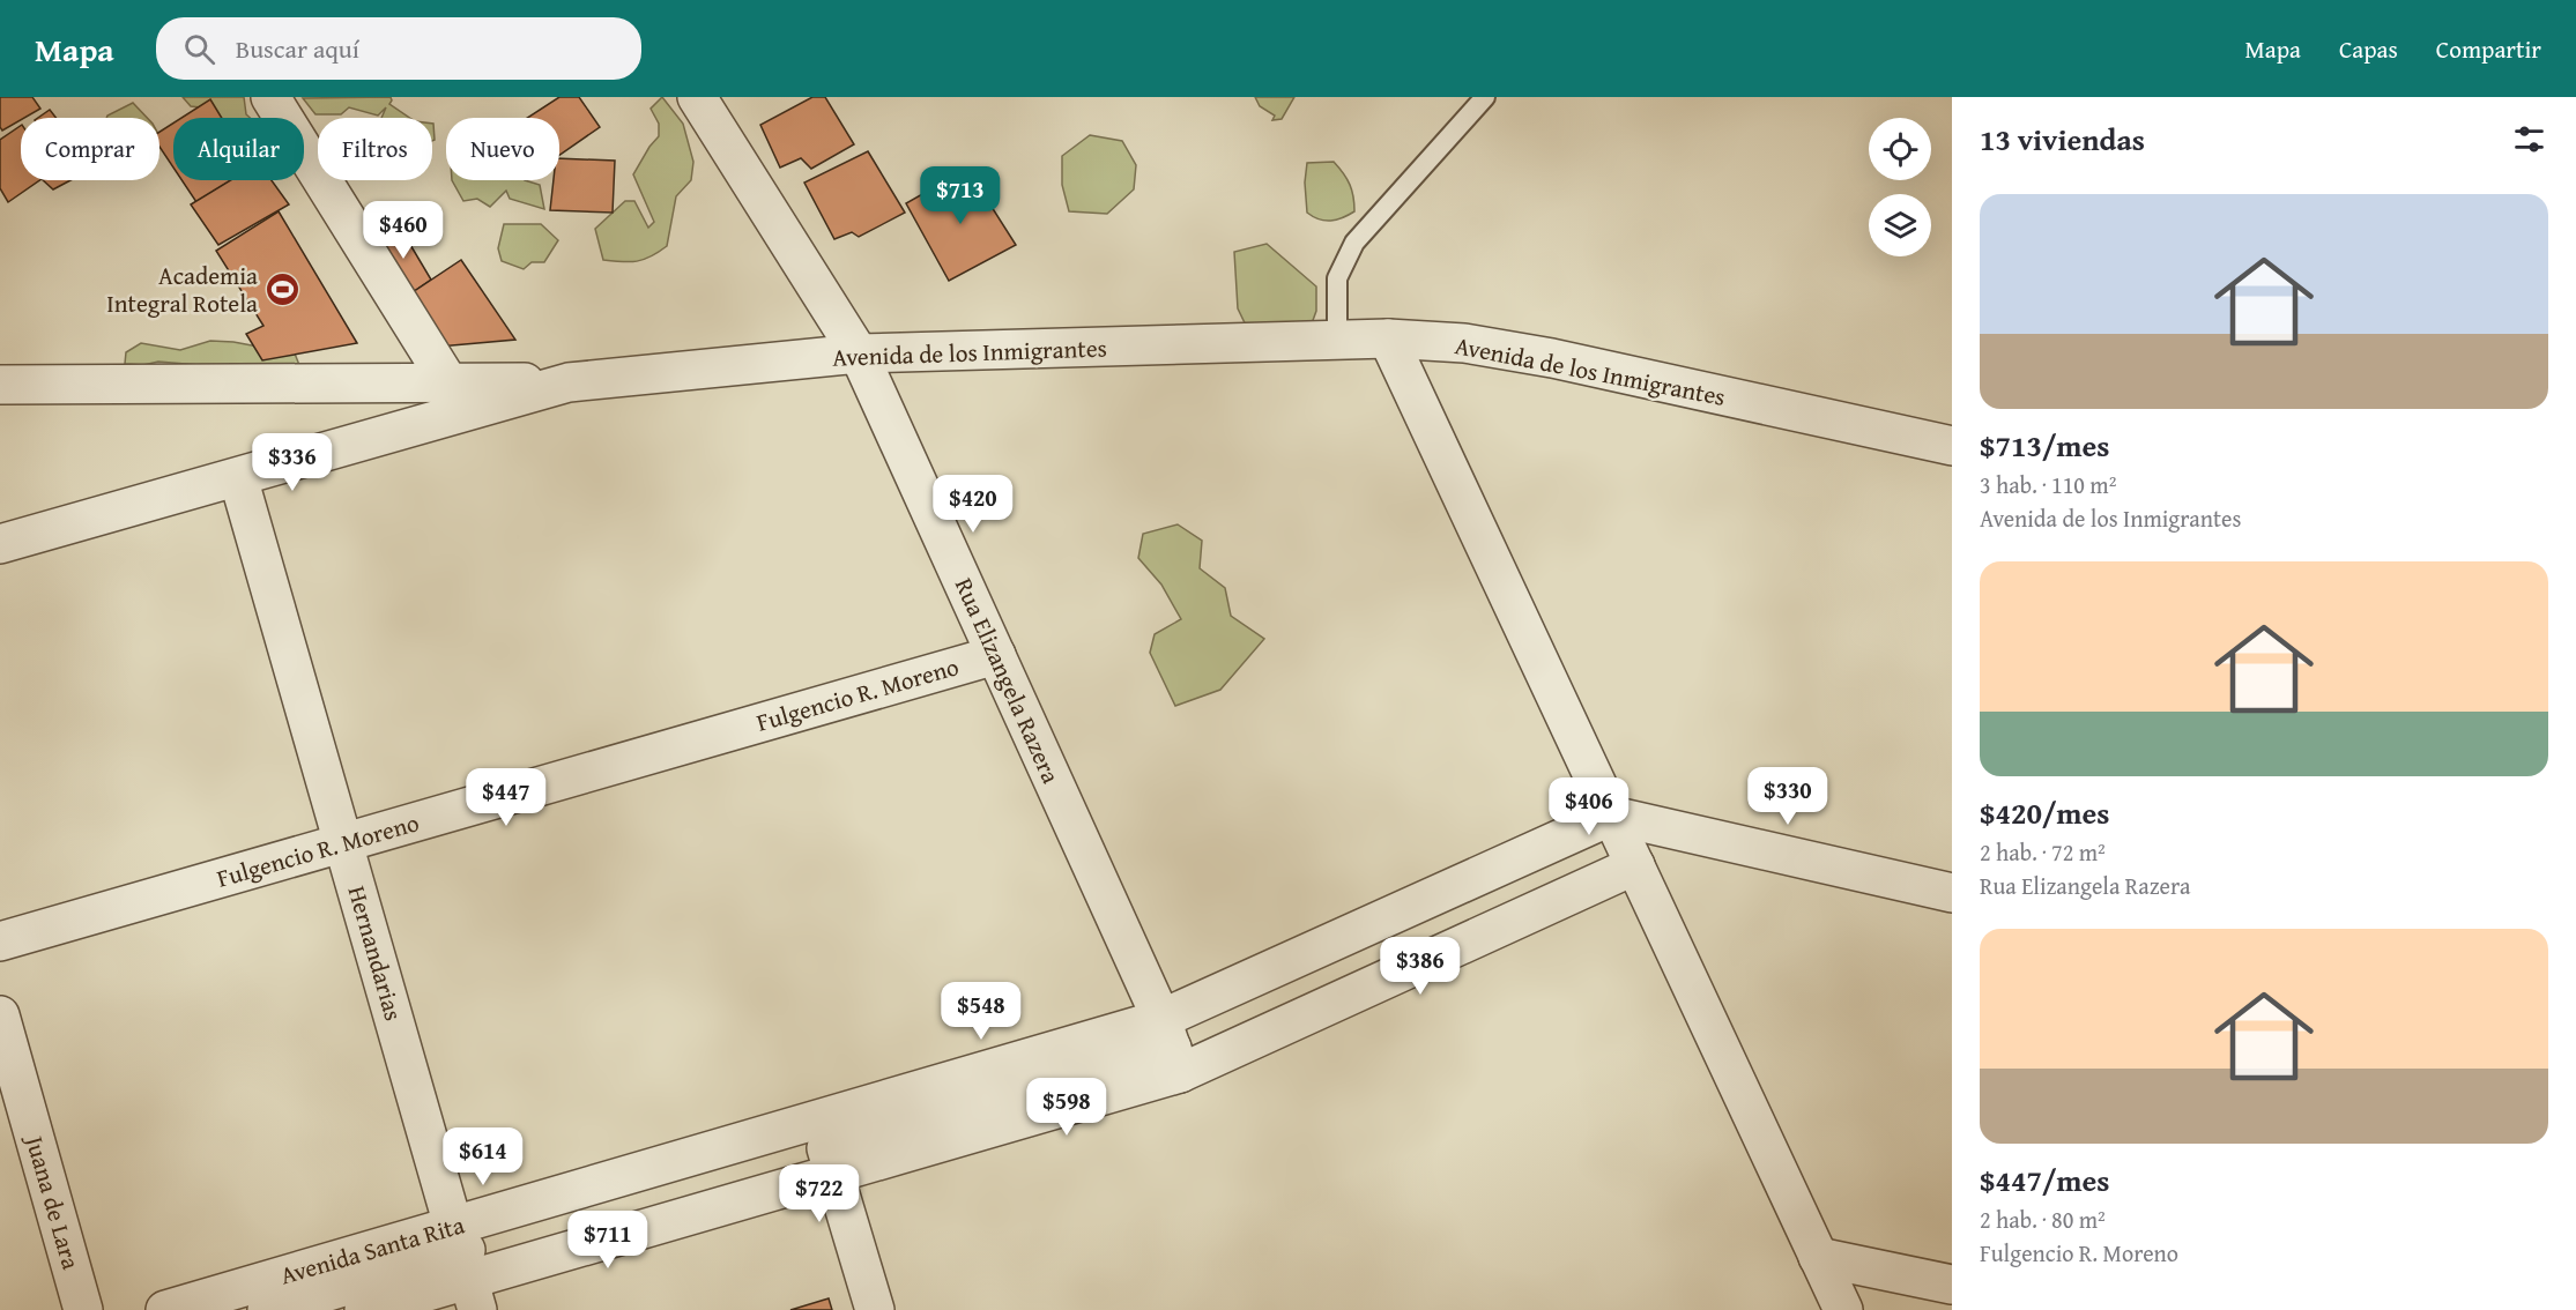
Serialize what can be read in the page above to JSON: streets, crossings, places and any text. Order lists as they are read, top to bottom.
{
  "streets": {
    "street": [
      "Avenida de los Inmigrantes",
      "Rua Elizangela Razera",
      "Fulgencio R. Moreno",
      "Hernandarias",
      "Juana de Lara",
      "Avenida Santa Rita"
    ]
  },
  "crossings": [
    ["Avenida de los Inmigrantes", "Rua Elizangela Razera"],
    ["Rua Elizangela Razera", "Fulgencio R. Moreno"],
    ["Rua Elizangela Razera", "Avenida Santa Rita"],
    ["Fulgencio R. Moreno", "Hernandarias"],
    ["Hernandarias", "Avenida Santa Rita"]
  ],
  "places": {
    "sports": ["Academia Integral Rotela"]
  },
  "page": {
    "header": "Mapa",
    "search": "Buscar aquí",
    "nav": ["Mapa", "Capas", "Compartir"],
    "heading": "13 viviendas",
    "chip": [
      "Comprar",
      "Alquilar",
      "Filtros",
      "Nuevo"
    ],
    "price": [
      "$713",
      "$460",
      "$336",
      "$420",
      "$330",
      "$447",
      "$406",
      "$386",
      "$548",
      "$598",
      "$614",
      "$722",
      "$711"
    ],
    "list": [
      {
        "name": "$713/mes",
        "note": "3 hab. · 110 m² · Avenida de los Inmigrantes"
      },
      {
        "name": "$420/mes",
        "note": "2 hab. · 72 m² · Rua Elizangela Razera"
      },
      {
        "name": "$447/mes",
        "note": "2 hab. · 80 m² · Fulgencio R. Moreno"
      }
    ]
  }
}
